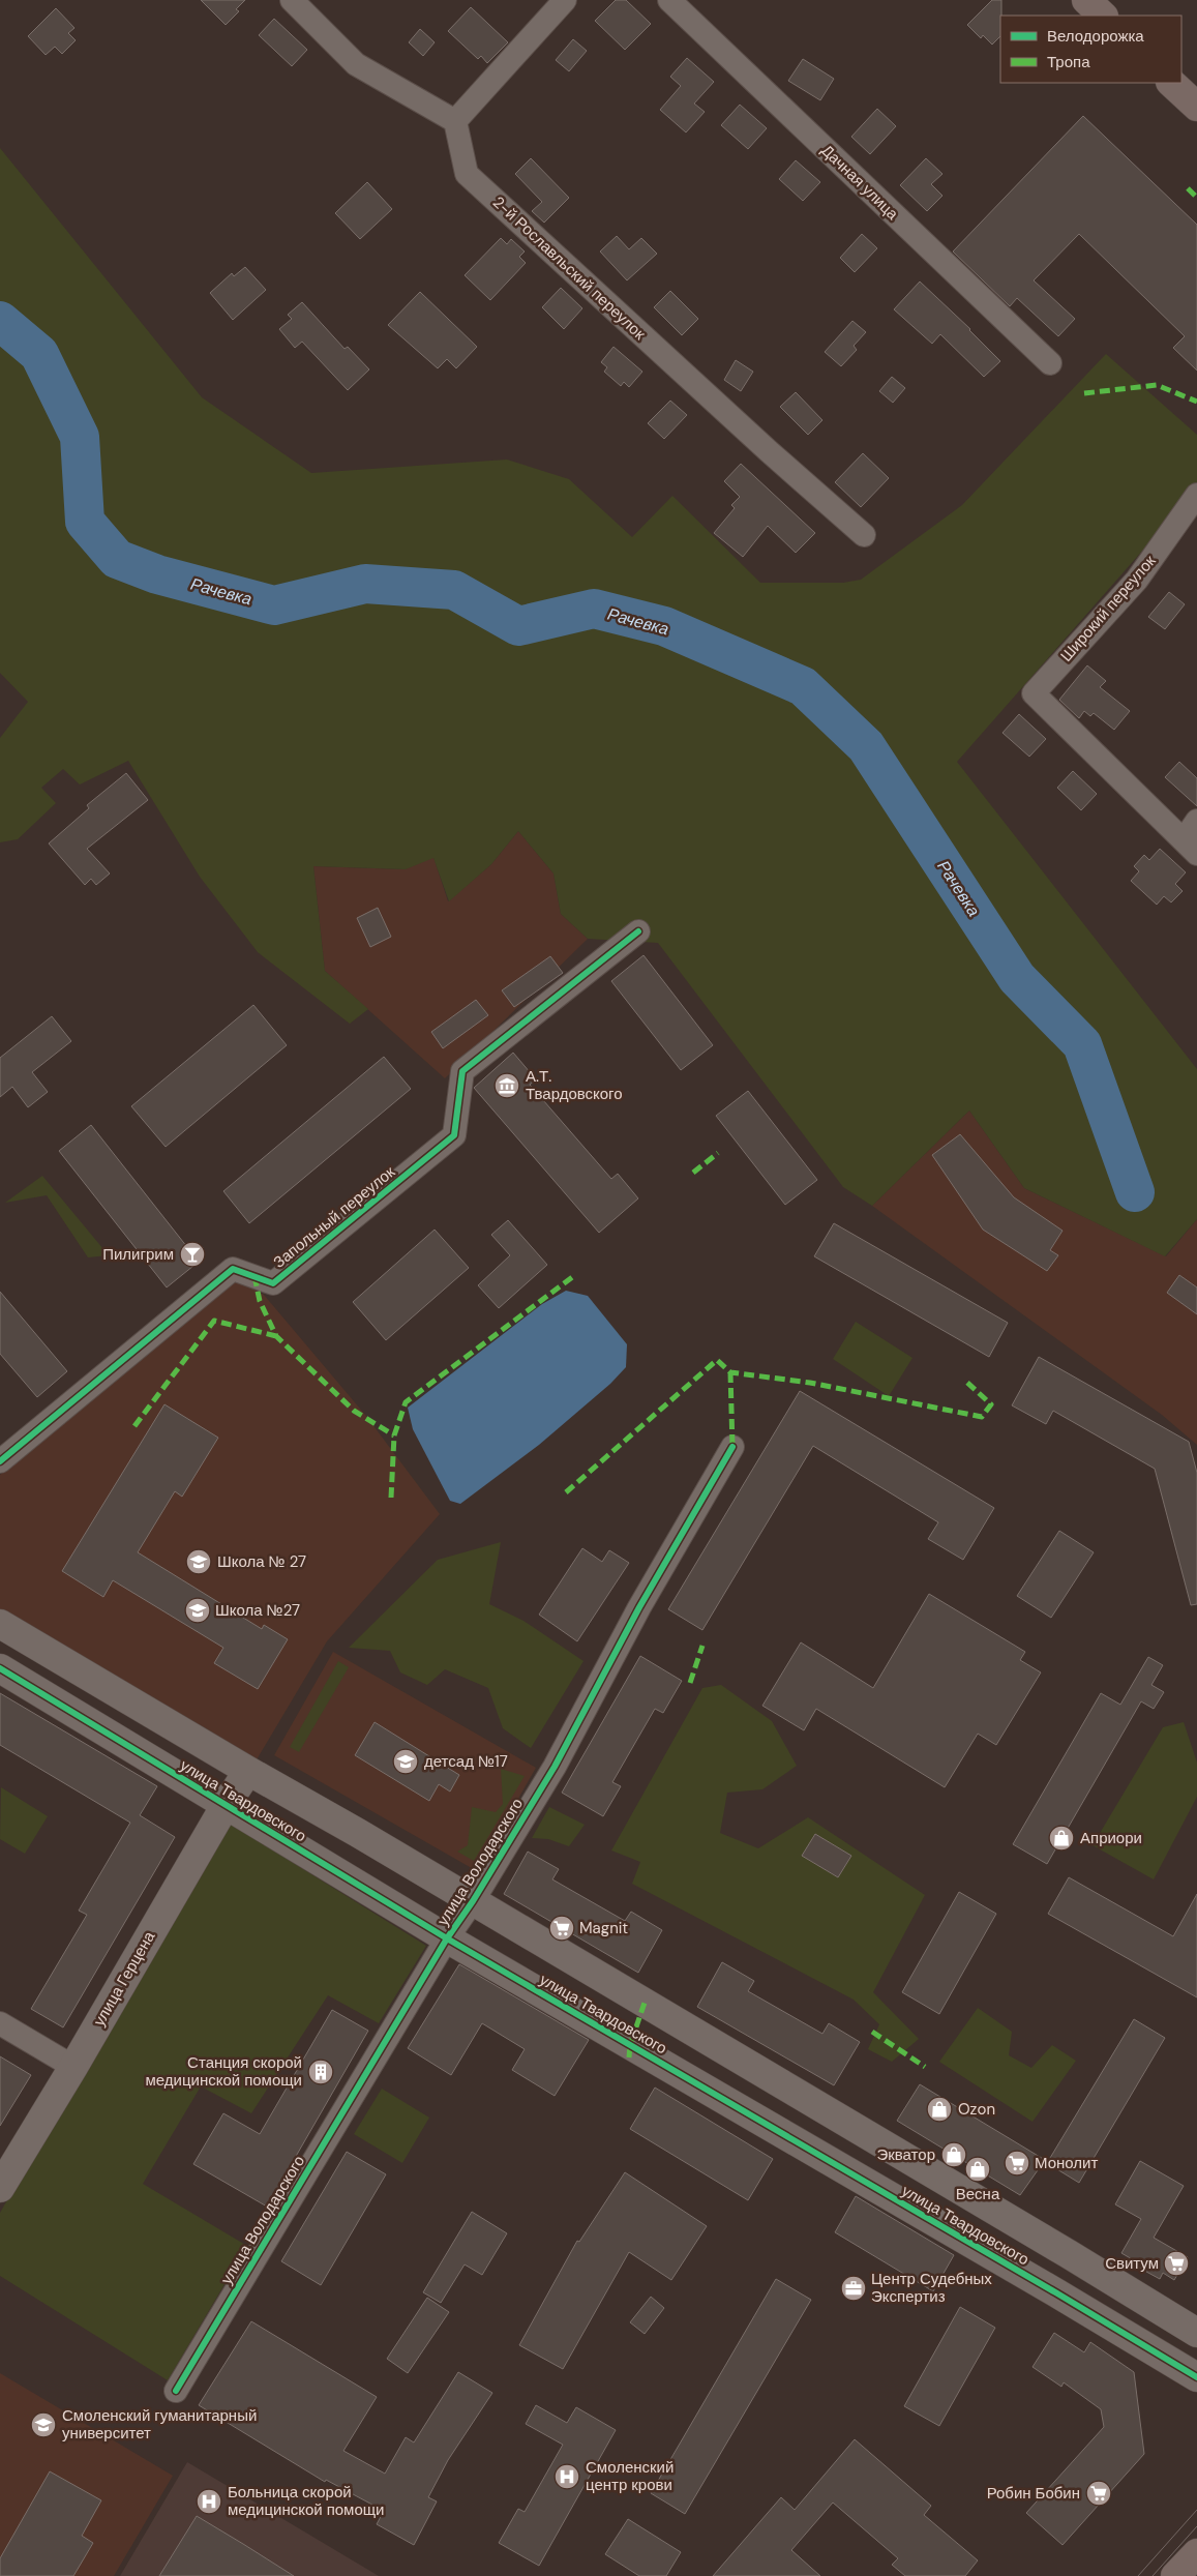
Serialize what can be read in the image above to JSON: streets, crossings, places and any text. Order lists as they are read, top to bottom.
{
  "streets": {
    "street": [
      "Дачная улица",
      "2-й Рославльский переулок",
      "Широкий переулок",
      "Запольный переулок",
      "улица Твардовского",
      "улица Володарского",
      "улица Герцена"
    ]
  },
  "crossings": [
    ["улица Твардовского", "улица Володарского"],
    ["улица Твардовского", "улица Герцена"]
  ],
  "water": ["Рачевка"],
  "places": {
    "museum": ["А.Т. Твардовского"],
    "bar": ["Пилигрим"],
    "school or university": [
      "Школа № 27",
      "Школа №27",
      "детсад №17",
      "Смоленский гуманитарный университет"
    ],
    "shop": [
      "Априори",
      "Ozon",
      "Экватор",
      "Весна"
    ],
    "supermarket": [
      "Magnit",
      "Монолит",
      "Свитум",
      "Робин Бобин"
    ],
    "building": ["Станция скорой медицинской помощи"],
    "office": ["Центр Судебных Экспертиз"],
    "hospital": ["Смоленский центр крови", "Больница скорой медицинской помощи"]
  },
  "legend": ["Велодорожка", "Тропа"]
}
